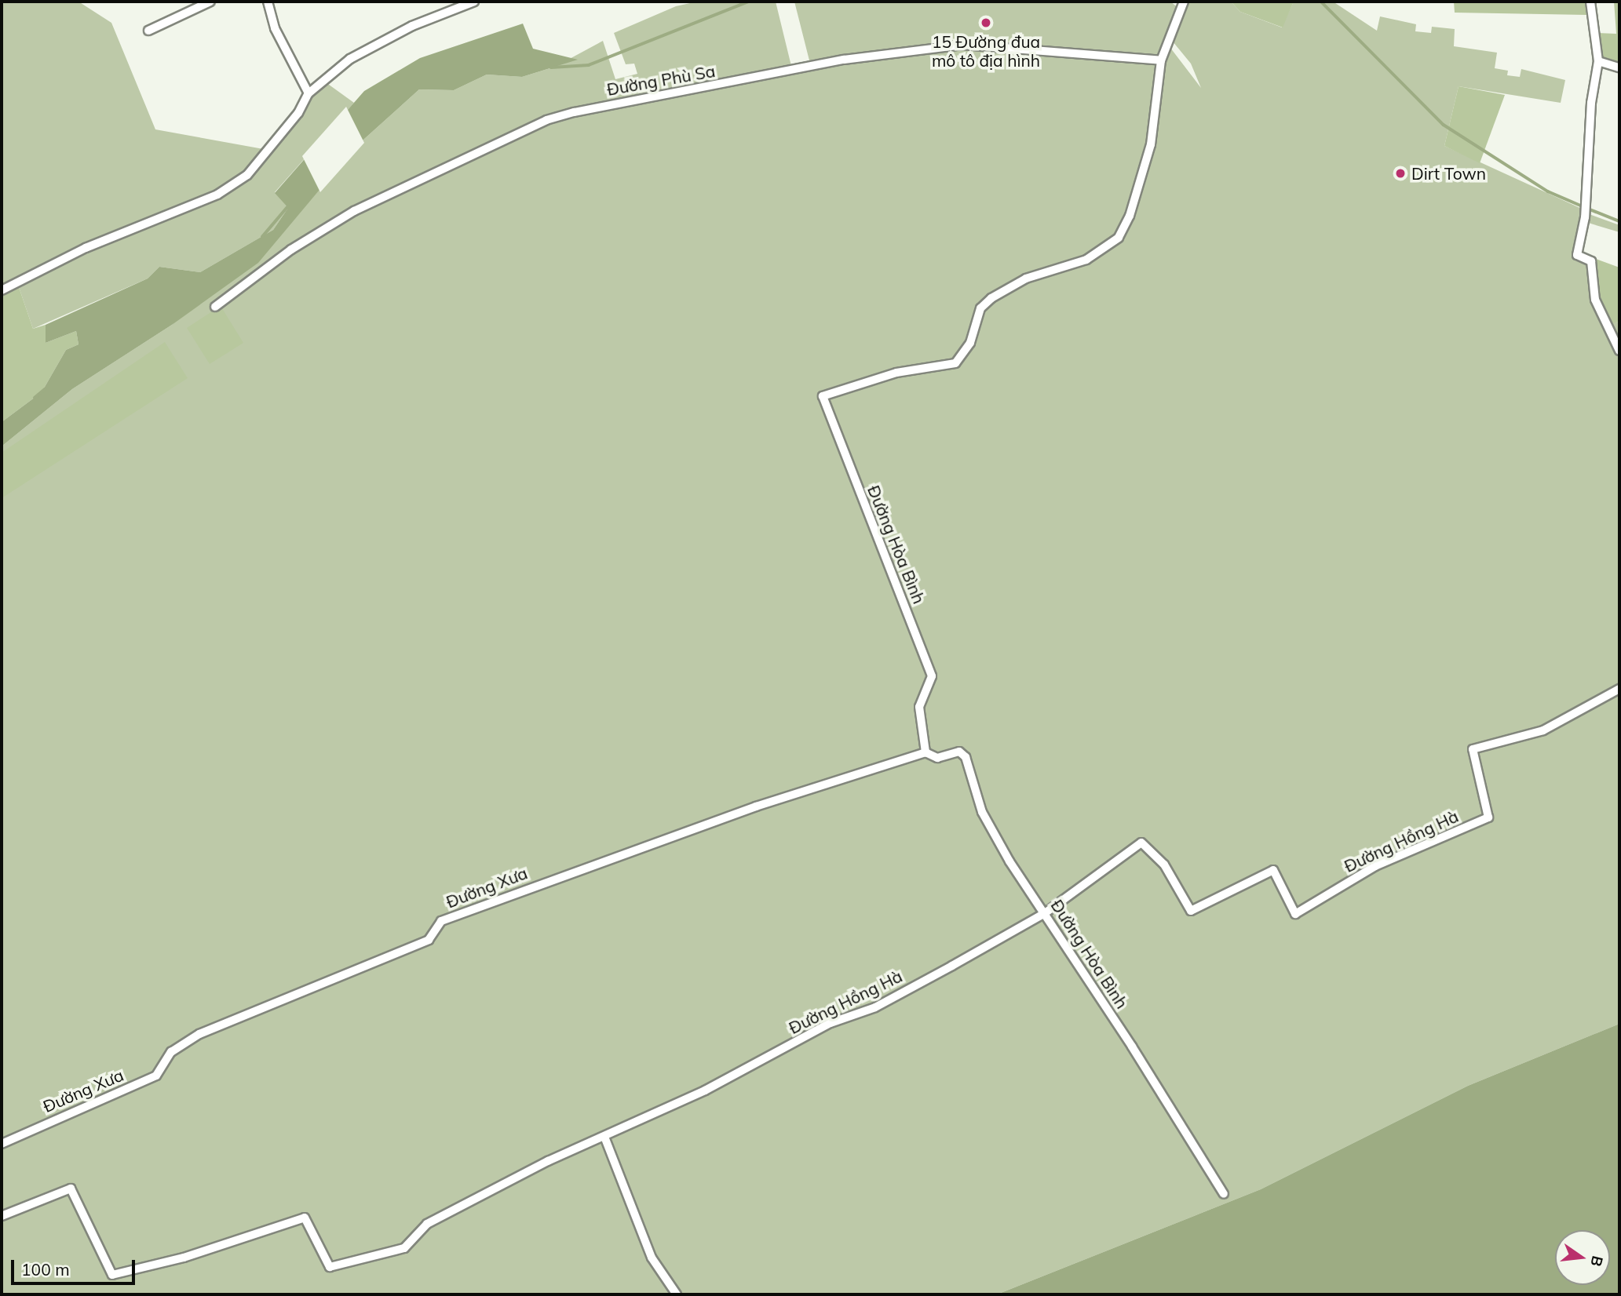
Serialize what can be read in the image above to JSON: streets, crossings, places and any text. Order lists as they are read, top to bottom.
{
  "streets": {
    "street": [
      "Đường Phù Sa",
      "Đường Hòa Bình",
      "Đường Hồng Hà",
      "Đường Xưa"
    ]
  },
  "crossings": [
    ["Đường Phù Sa", "Đường Hòa Bình"],
    ["Đường Hòa Bình", "Đường Hồng Hà"],
    ["Đường Hòa Bình", "Đường Xưa"]
  ],
  "places": ["15 Đường đua mô tô địa hình", "Dirt Town"],
  "scale_bar": "100 m",
  "north": "right"
}
